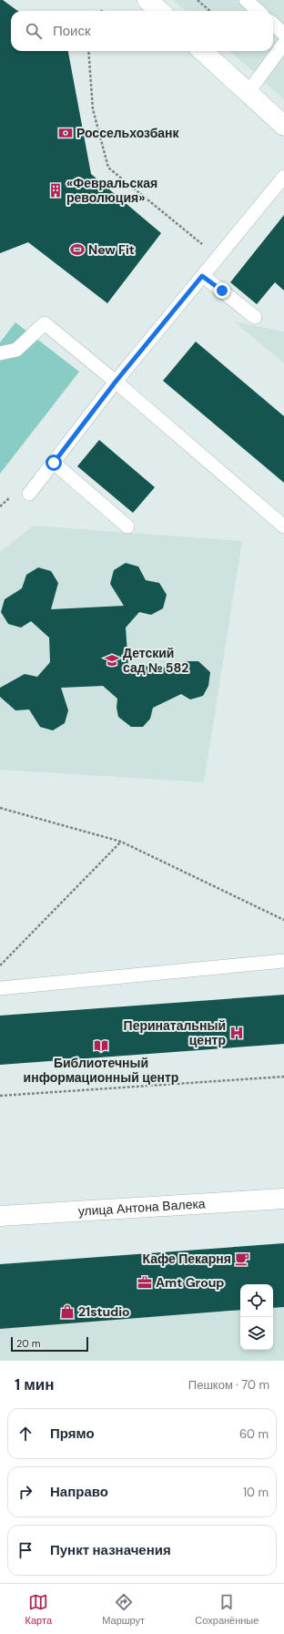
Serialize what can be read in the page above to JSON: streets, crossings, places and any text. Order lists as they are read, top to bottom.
{
  "streets": {
    "street": ["улица Антона Валека"]
  },
  "places": {
    "bank": ["Россельхозбанк"],
    "building": ["«Февральская революция»"],
    "sports": ["New Fit"],
    "school or university": ["Детский сад № 582"],
    "hospital": ["Перинатальный центр"],
    "library": ["Библиотечный информационный центр"],
    "cafe": ["Кафе Пекарня"],
    "office": ["Аmt Group"],
    "shop": ["21studio"]
  },
  "scale_bar": "20 m",
  "page": {
    "search": "Поиск",
    "scale": "20 m",
    "heading": ["1 мин", "Пешком · 70 m"],
    "list": [
      ["Прямо", "60 m"],
      ["Направо", "10 m"],
      "Пункт назначения"
    ],
    "nav": ["Карта", "Маршрут", "Сохранённые"]
  }
}
